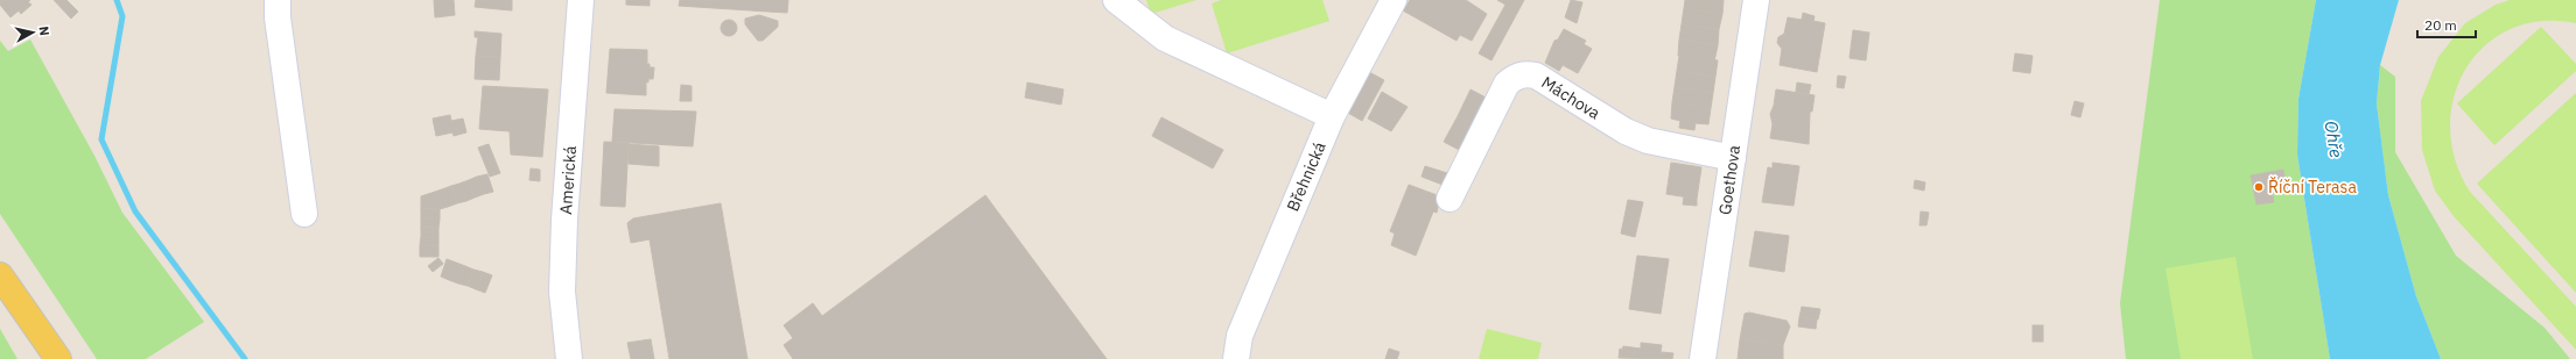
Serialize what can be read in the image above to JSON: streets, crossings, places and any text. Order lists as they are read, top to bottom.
{
  "streets": {
    "street": [
      "Máchova",
      "Břehnická",
      "Americká",
      "Goethova"
    ]
  },
  "crossings": [
    ["Máchova", "Goethova"]
  ],
  "water": ["Ohře"],
  "places": ["Říční Terasa"],
  "scale_bar": "20 m",
  "north": "right"
}
